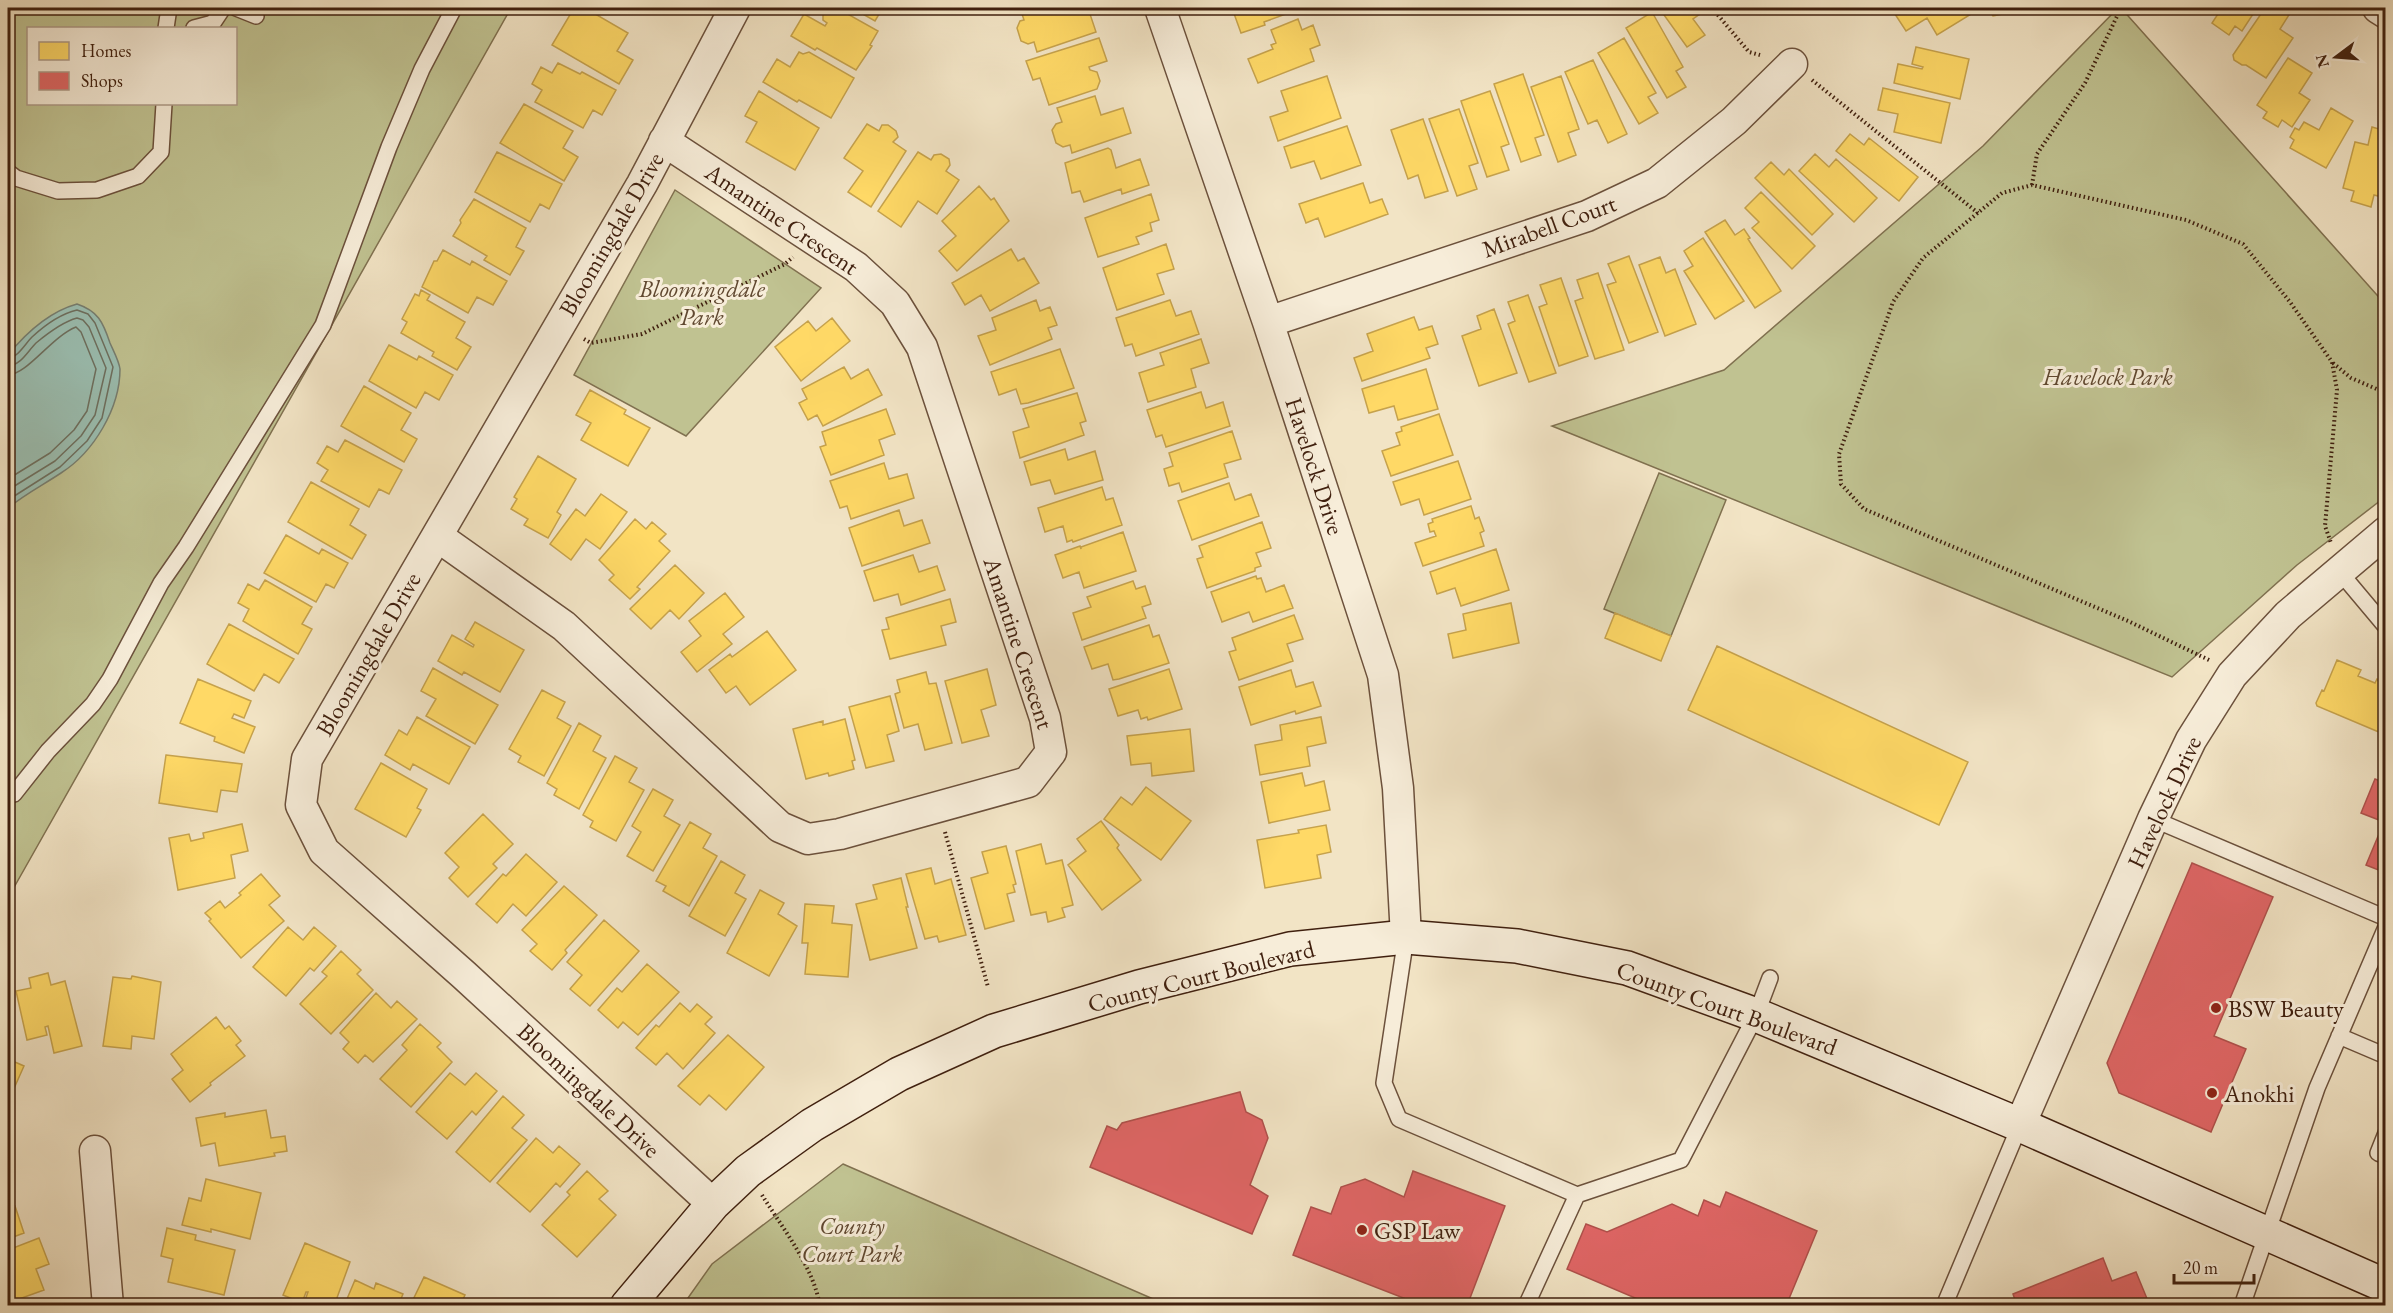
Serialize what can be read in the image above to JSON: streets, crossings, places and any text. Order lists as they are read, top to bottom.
{
  "streets": {
    "street": [
      "Amantine Crescent",
      "Mirabell Court",
      "Bloomingdale Drive",
      "Havelock Drive",
      "County Court Boulevard"
    ]
  },
  "crossings": [
    ["Amantine Crescent", "Bloomingdale Drive"],
    ["Mirabell Court", "Havelock Drive"],
    ["Bloomingdale Drive", "County Court Boulevard"],
    ["Havelock Drive", "County Court Boulevard"]
  ],
  "parks": ["Bloomingdale Park", "Havelock Park", "County Court Park"],
  "places": ["BSW Beauty", "Anokhi", "GSP Law"],
  "legend": ["Homes", "Shops"],
  "scale_bar": "20 m",
  "north": "left"
}
